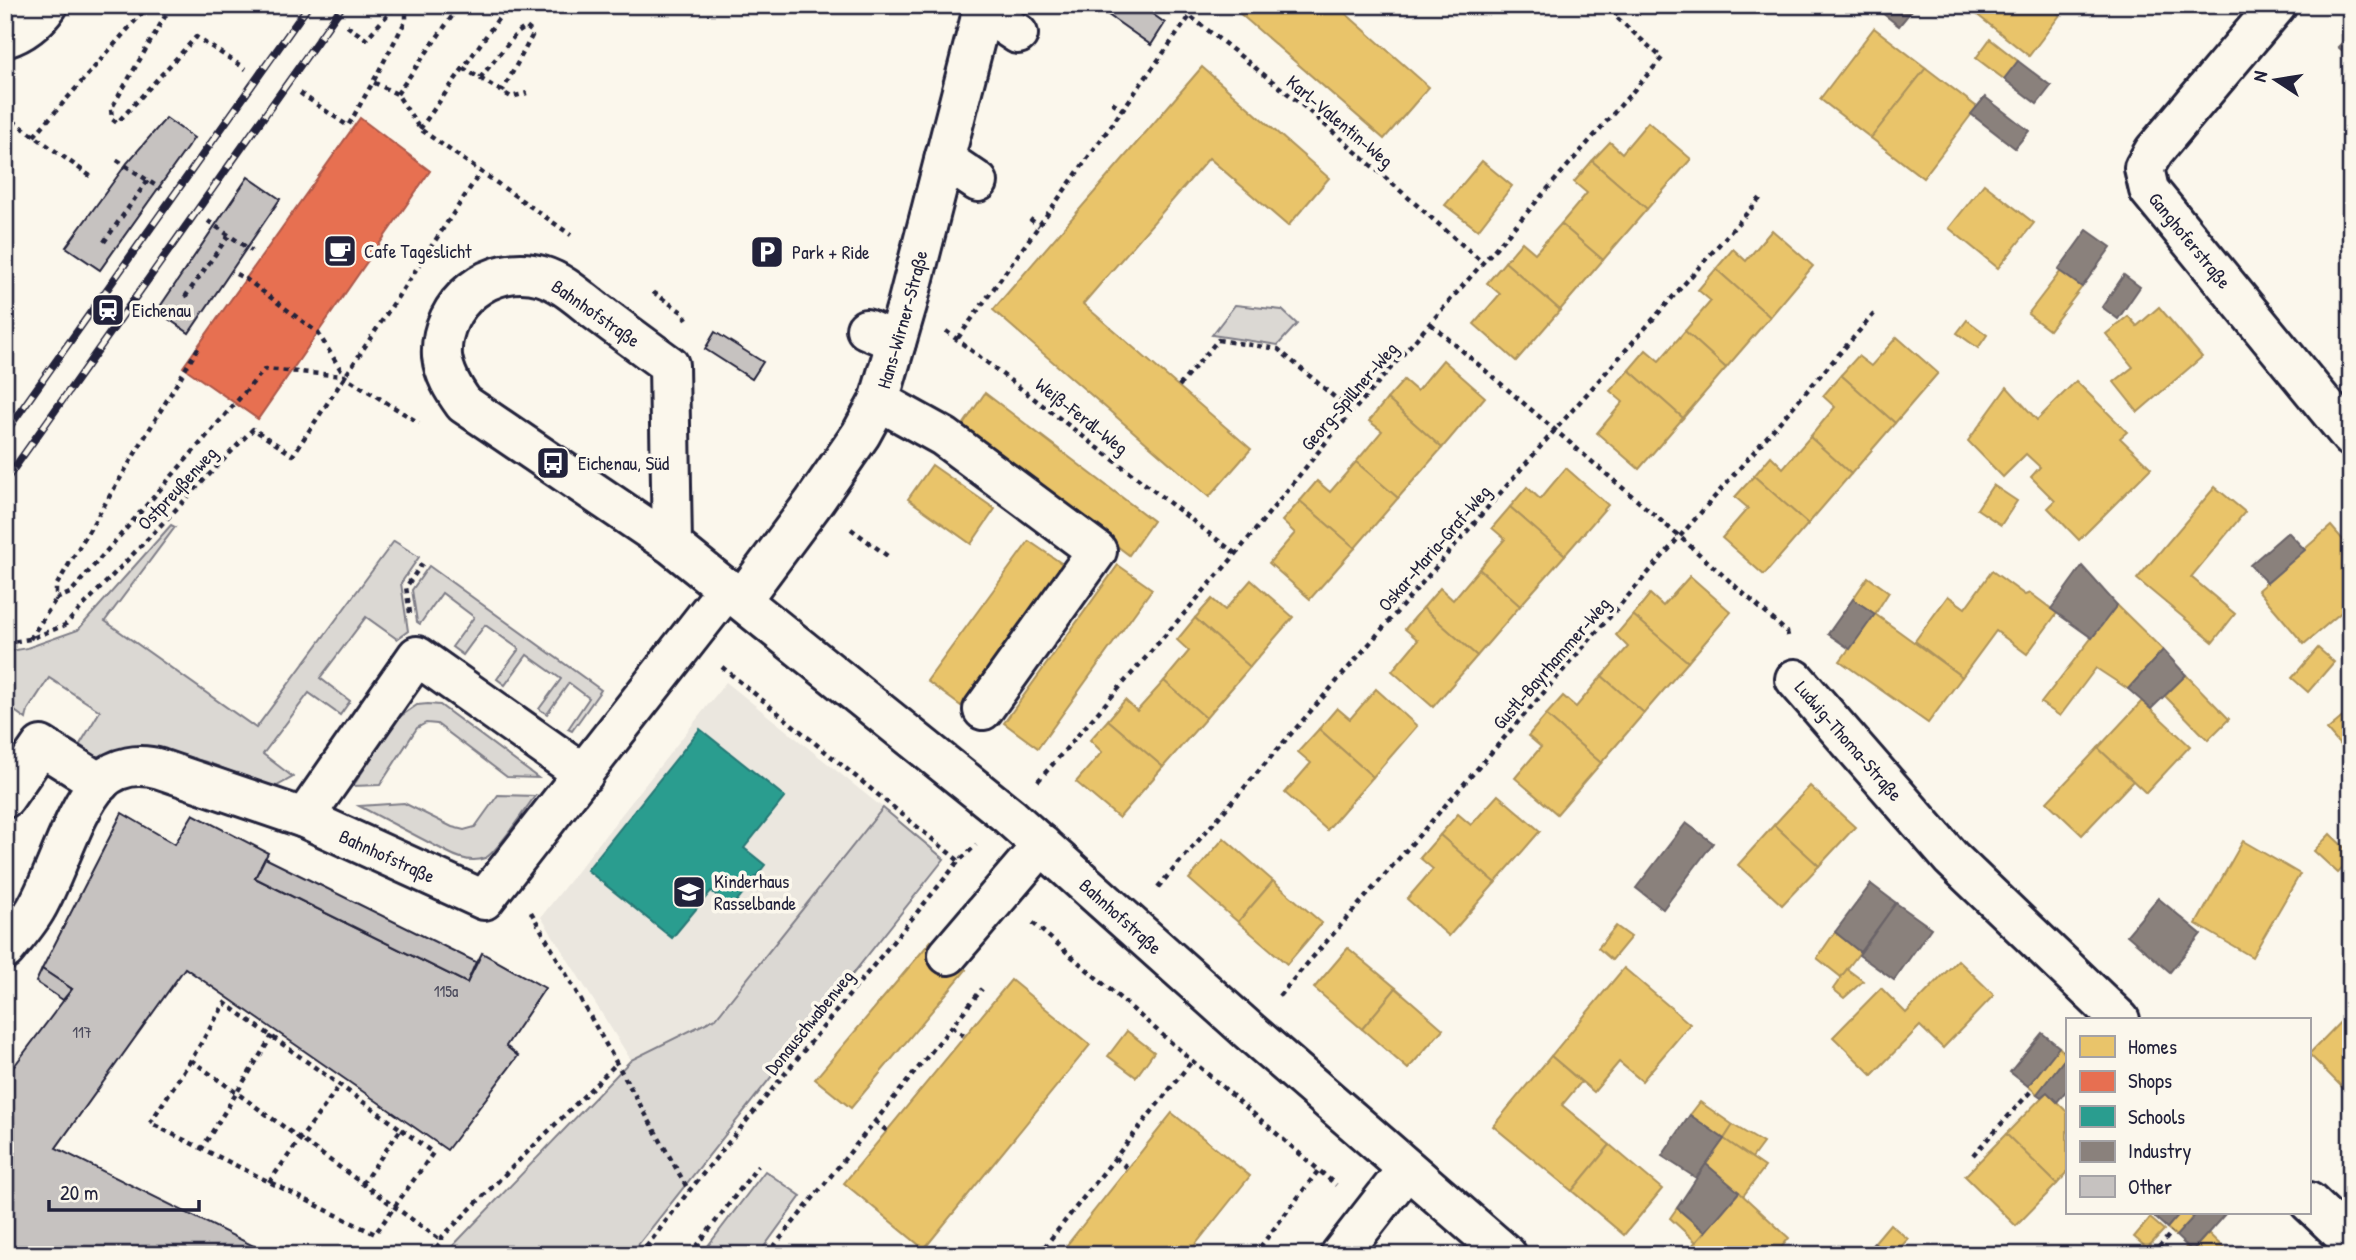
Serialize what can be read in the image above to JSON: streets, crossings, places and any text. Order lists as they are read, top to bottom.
{
  "streets": {
    "street": [
      "Ganghoferstraße",
      "Bahnhofstraße",
      "Hans-Wirner-Straße",
      "Ludwig-Thoma-Straße"
    ],
    "path": [
      "Karl-Valentin-Weg",
      "Georg-Spillner-Weg",
      "Weiß-Ferdl-Weg",
      "Ostpreußenweg",
      "Oskar-Maria-Graf-Weg",
      "Gustl-Bayrhammer-Weg",
      "Donauschwabenweg"
    ]
  },
  "crossings": [
    ["Karl-Valentin-Weg", "Georg-Spillner-Weg"],
    ["Bahnhofstraße", "Hans-Wirner-Straße"],
    ["Bahnhofstraße", "Georg-Spillner-Weg"],
    ["Bahnhofstraße", "Oskar-Maria-Graf-Weg"],
    ["Bahnhofstraße", "Gustl-Bayrhammer-Weg"],
    ["Bahnhofstraße", "Donauschwabenweg"],
    ["Hans-Wirner-Straße", "Weiß-Ferdl-Weg"],
    ["Georg-Spillner-Weg", "Weiß-Ferdl-Weg"],
    ["Georg-Spillner-Weg", "Ludwig-Thoma-Straße"],
    ["Georg-Spillner-Weg", "Donauschwabenweg"],
    ["Oskar-Maria-Graf-Weg", "Ludwig-Thoma-Straße"],
    ["Gustl-Bayrhammer-Weg", "Ludwig-Thoma-Straße"]
  ],
  "places": {
    "cafe": ["Cafe Tageslicht"],
    "parking": ["Park + Ride"],
    "station": ["Eichenau"],
    "bus stop": ["Eichenau, Süd"],
    "school or university": ["Kinderhaus Rasselbande"]
  },
  "house_numbers": ["115a", "117"],
  "legend": [
    "Homes",
    "Shops",
    "Schools",
    "Industry",
    "Other"
  ],
  "scale_bar": "20 m",
  "north": "left"
}
